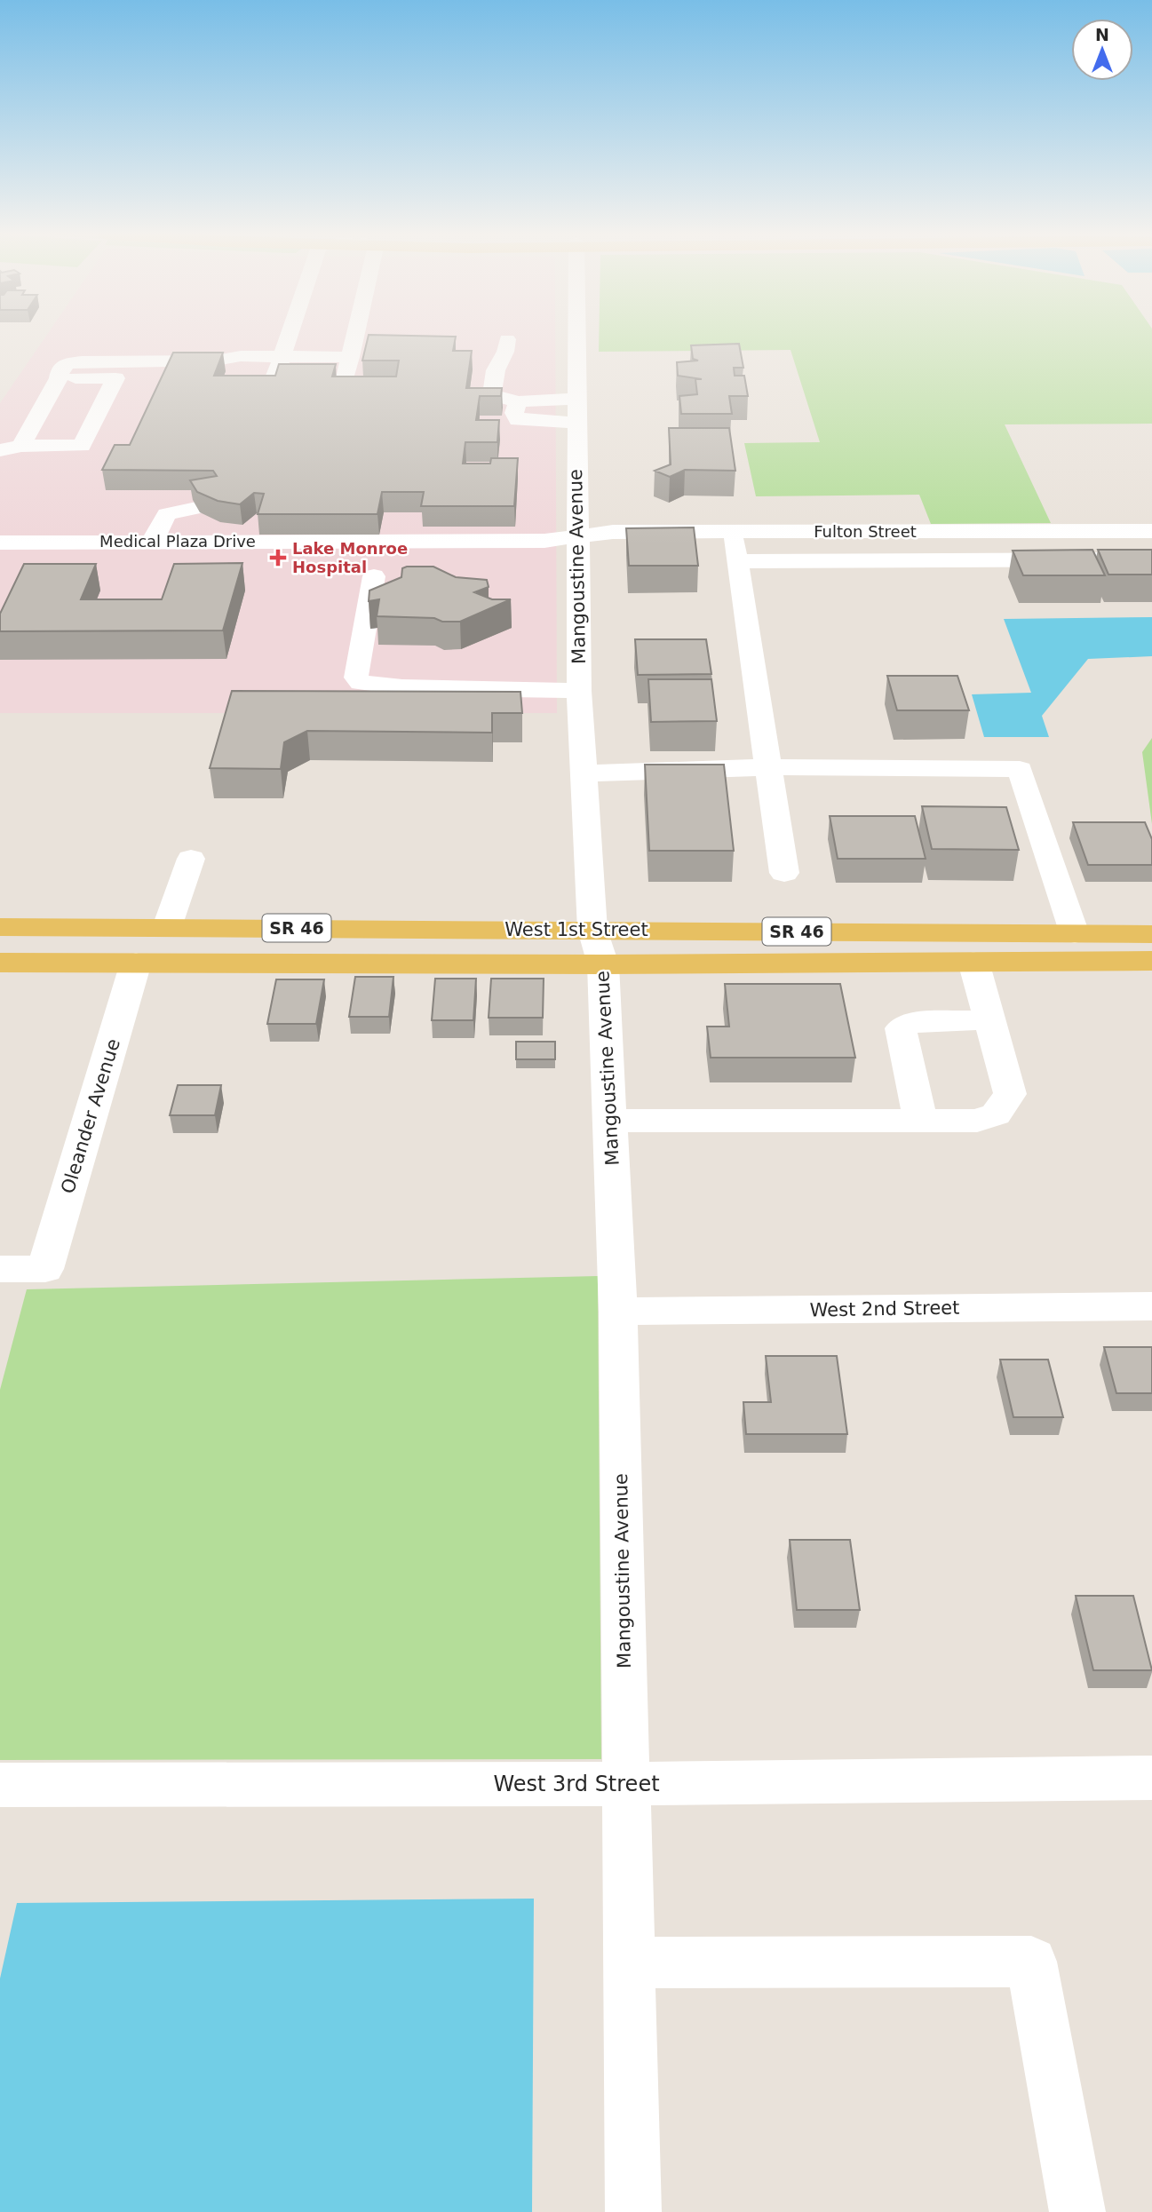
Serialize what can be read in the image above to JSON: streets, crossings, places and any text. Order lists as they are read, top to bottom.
{
  "streets": {
    "main road": ["SR 46", "West 1st Street"],
    "street": [
      "Fulton Street",
      "Medical Plaza Drive",
      "Mangoustine Avenue",
      "Oleander Avenue",
      "West 2nd Street",
      "West 3rd Street"
    ]
  },
  "crossings": [
    ["Fulton Street", "Medical Plaza Drive"],
    ["Fulton Street", "Mangoustine Avenue"],
    ["Medical Plaza Drive", "Mangoustine Avenue"],
    ["Mangoustine Avenue", "West 1st Street"],
    ["Mangoustine Avenue", "West 2nd Street"],
    ["Mangoustine Avenue", "West 3rd Street"],
    ["West 1st Street", "Oleander Avenue"]
  ],
  "places": {
    "health": ["Lake Monroe Hospital"]
  },
  "north": "top"
}
